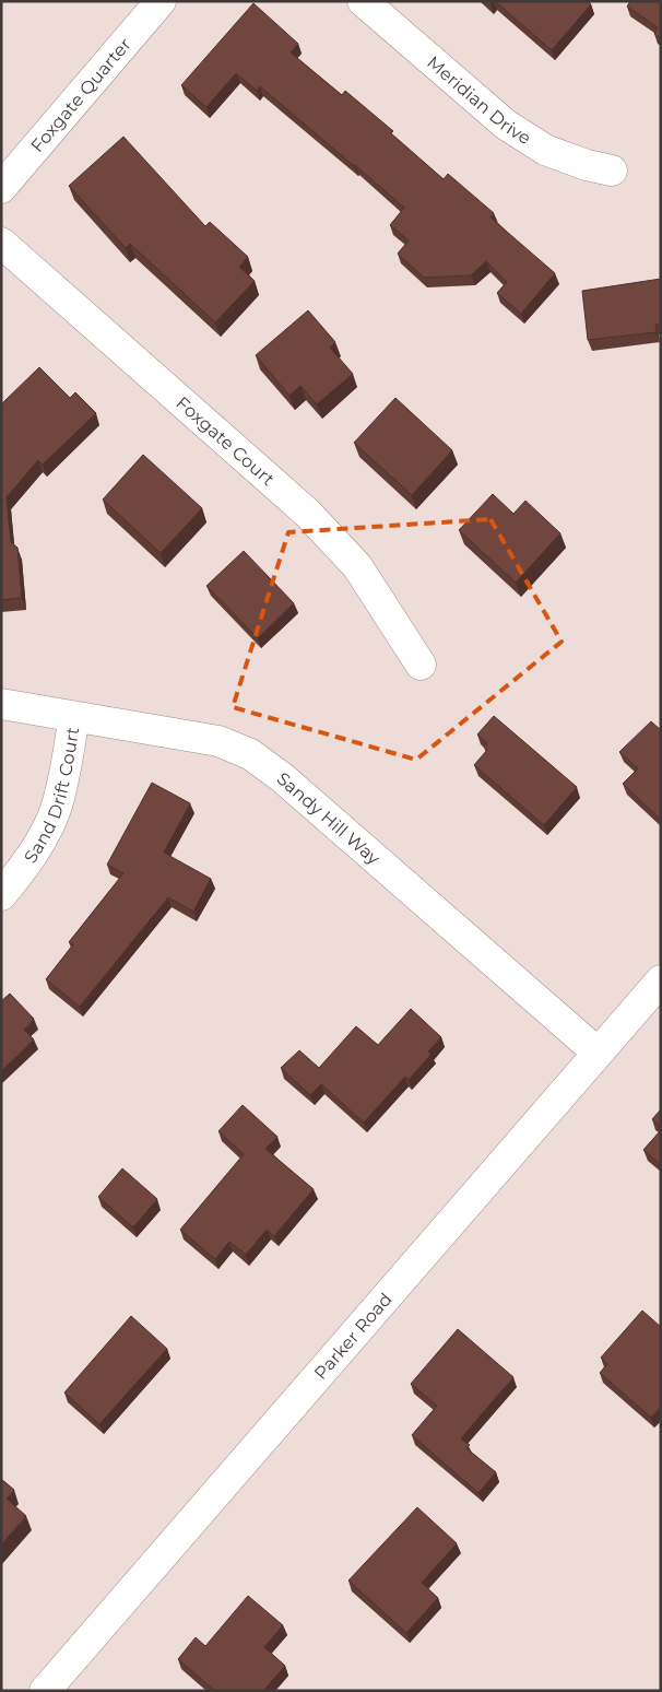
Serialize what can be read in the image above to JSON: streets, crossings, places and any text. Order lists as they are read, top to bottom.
{
  "streets": {
    "street": [
      "Foxgate Quarter",
      "Meridian Drive",
      "Foxgate Court",
      "Sand Drift Court",
      "Sandy Hill Way",
      "Parker Road"
    ]
  },
  "crossings": [
    ["Sand Drift Court", "Sandy Hill Way"],
    ["Sandy Hill Way", "Parker Road"]
  ]
}
